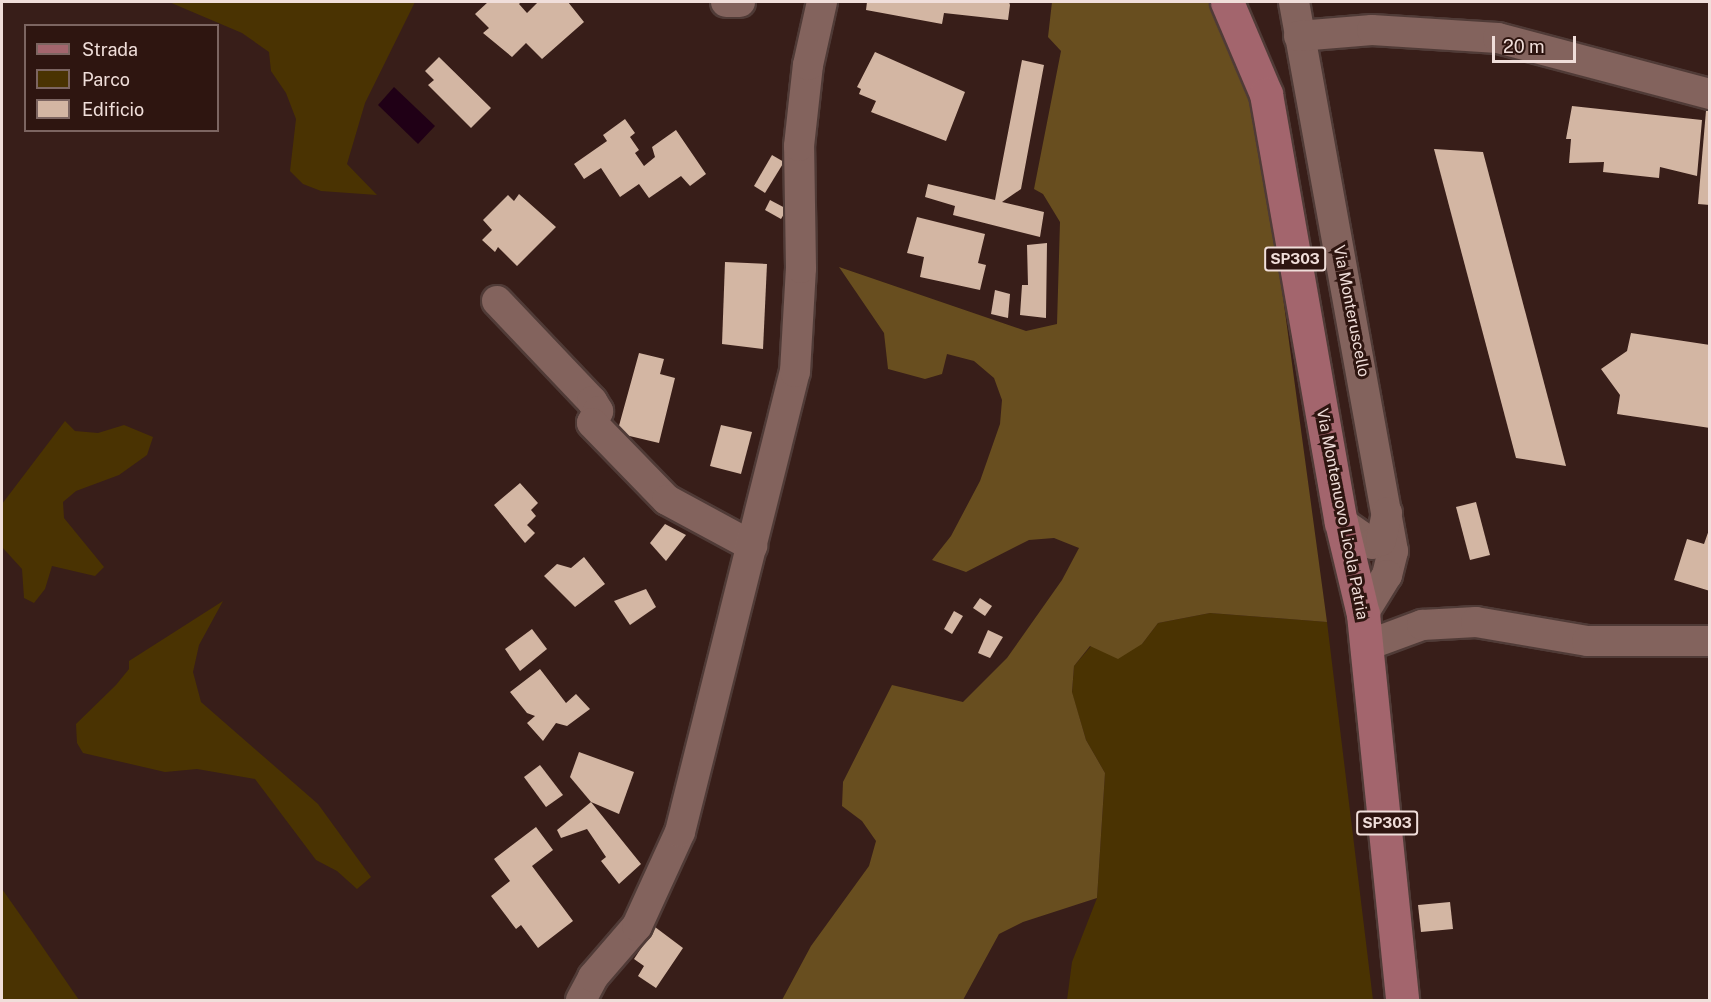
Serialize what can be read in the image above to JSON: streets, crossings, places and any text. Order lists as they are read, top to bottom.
{
  "streets": {
    "main road": ["SP303", "Via Montenuovo Licola Patria"],
    "street": ["Via Monteruscello"]
  },
  "crossings": [
    ["Via Monteruscello", "Via Montenuovo Licola Patria"]
  ],
  "legend": ["Strada", "Parco", "Edificio"],
  "scale_bar": "20 m"
}
